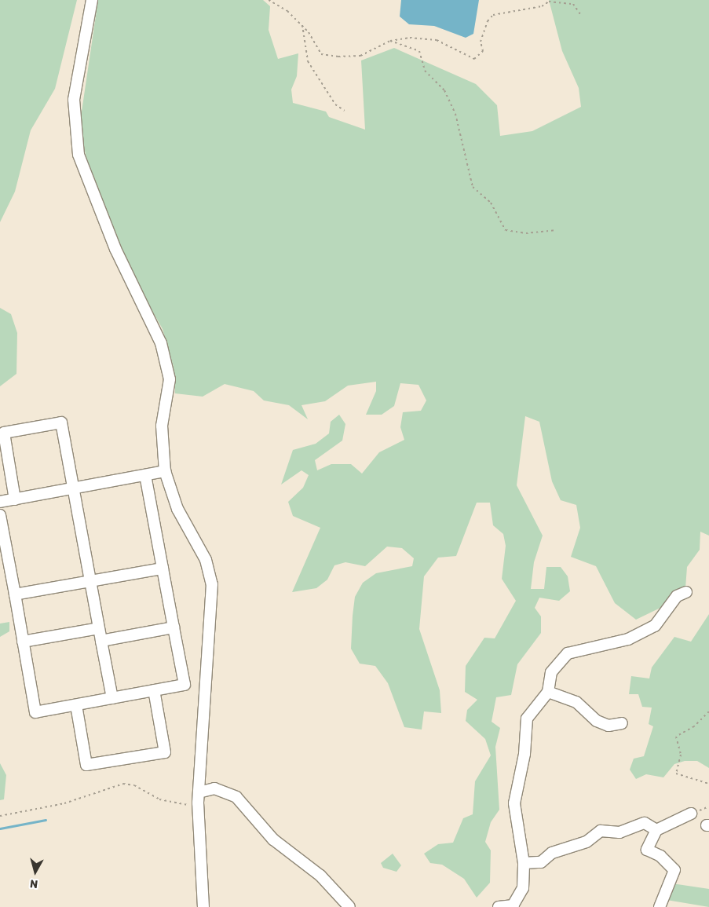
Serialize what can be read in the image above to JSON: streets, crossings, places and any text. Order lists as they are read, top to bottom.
{
  "north": "bottom"
}
